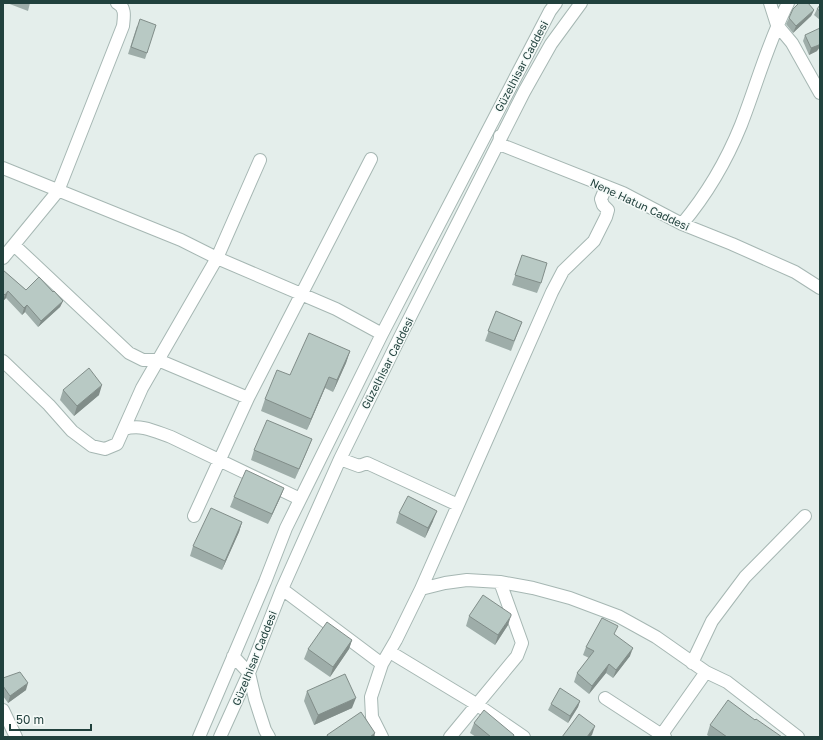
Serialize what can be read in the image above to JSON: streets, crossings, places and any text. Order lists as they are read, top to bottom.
{
  "streets": {
    "street": ["Güzelhisar Caddesi", "Nene Hatun Caddesi"]
  },
  "crossings": [
    ["Güzelhisar Caddesi", "Nene Hatun Caddesi"]
  ],
  "scale_bar": "50 m"
}
